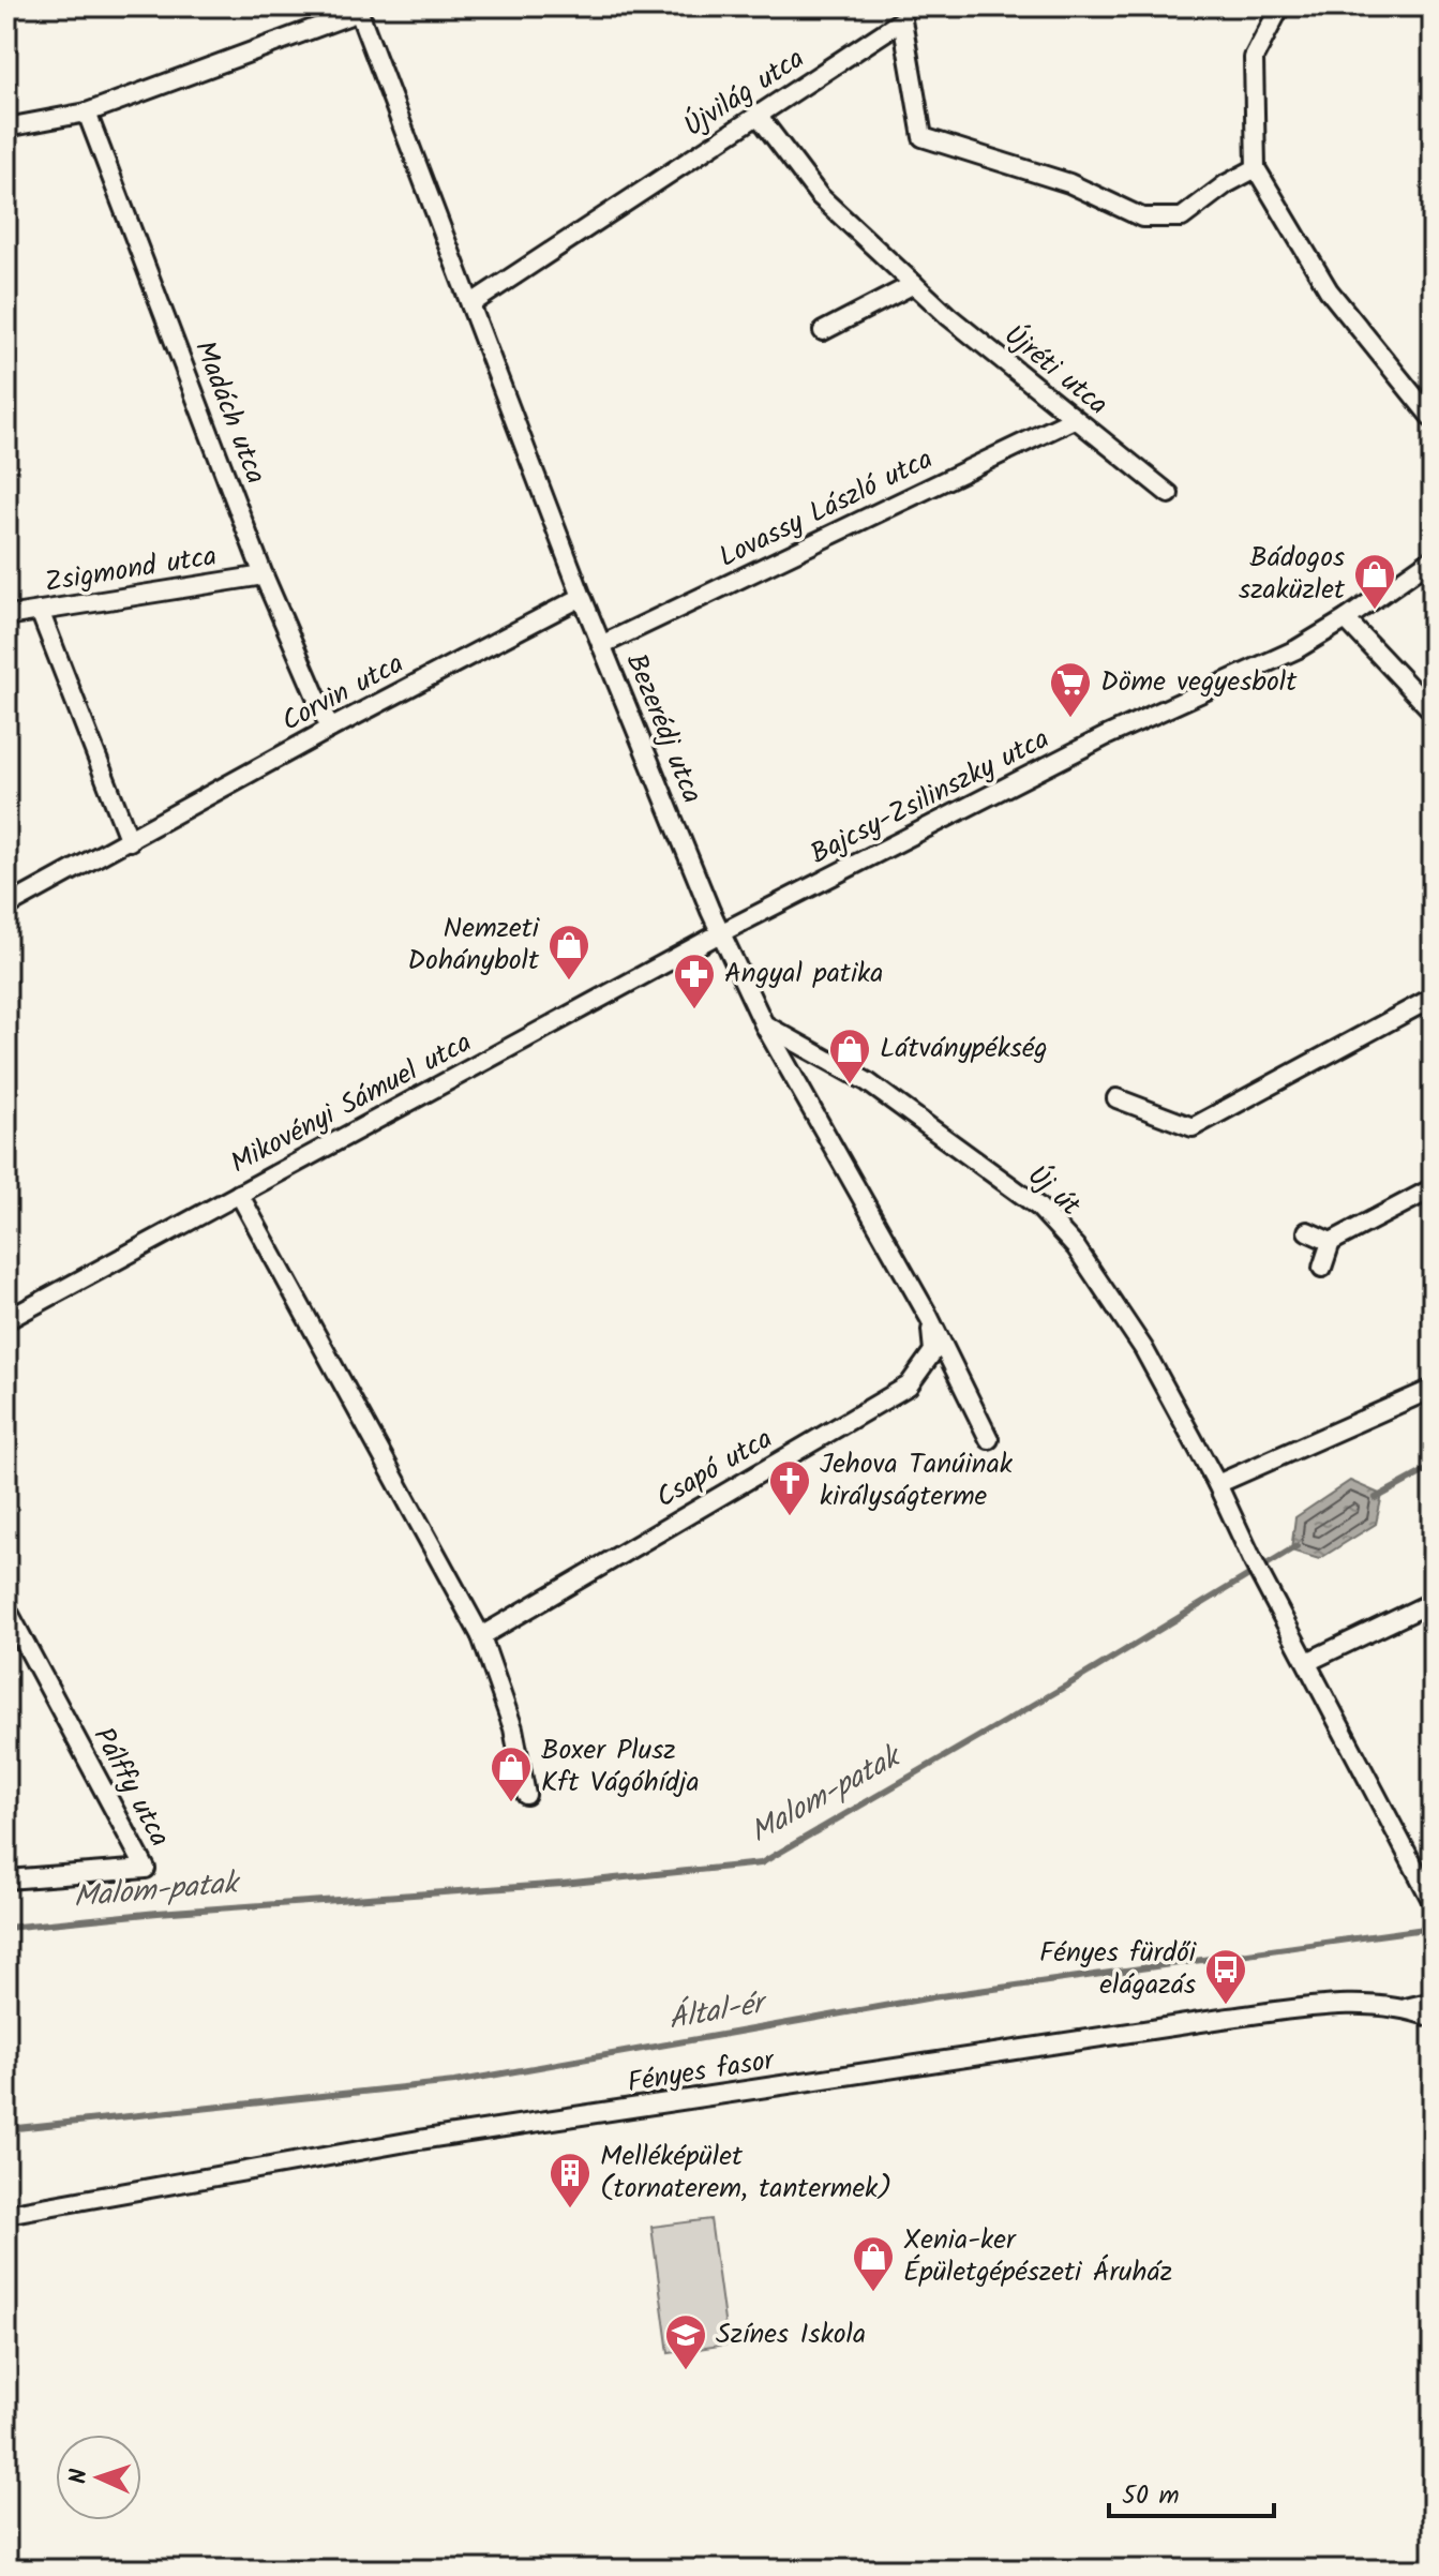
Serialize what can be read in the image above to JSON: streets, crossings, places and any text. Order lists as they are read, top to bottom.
{
  "streets": {
    "street": [
      "Újvilág utca",
      "Újréti utca",
      "Madách utca",
      "Lovassy László utca",
      "Zsigmond utca",
      "Corvin utca",
      "Bezerédj utca",
      "Bajcsy-Zsilinszky utca",
      "Mikovényi Sámuel utca",
      "Új út",
      "Csapó utca",
      "Pálffy utca",
      "Fényes fasor"
    ]
  },
  "crossings": [
    ["Újvilág utca", "Újréti utca"],
    ["Újvilág utca", "Bezerédj utca"],
    ["Újréti utca", "Lovassy László utca"],
    ["Madách utca", "Zsigmond utca"],
    ["Madách utca", "Corvin utca"],
    ["Lovassy László utca", "Bezerédj utca"],
    ["Corvin utca", "Bezerédj utca"],
    ["Bezerédj utca", "Bajcsy-Zsilinszky utca"],
    ["Bezerédj utca", "Mikovényi Sámuel utca"],
    ["Bezerédj utca", "Új út"],
    ["Bezerédj utca", "Csapó utca"],
    ["Bajcsy-Zsilinszky utca", "Mikovényi Sámuel utca"]
  ],
  "water": ["Malom-patak", "Által-ér"],
  "places": {
    "shop": [
      "Bádogos szaküzlet",
      "Nemzeti Dohánybolt",
      "Látványpékség",
      "Boxer Plusz Kft Vágóhídja",
      "Xenia-ker Épületgépészeti Áruház"
    ],
    "supermarket": ["Döme vegyesbolt"],
    "pharmacy": ["Angyal patika"],
    "church": ["Jehova Tanúinak királyságterme"],
    "bus stop": ["Fényes fürdői elágazás"],
    "building": ["Melléképület (tornaterem, tantermek)"],
    "school or university": ["Színes Iskola"]
  },
  "scale_bar": "50 m",
  "north": "left"
}
